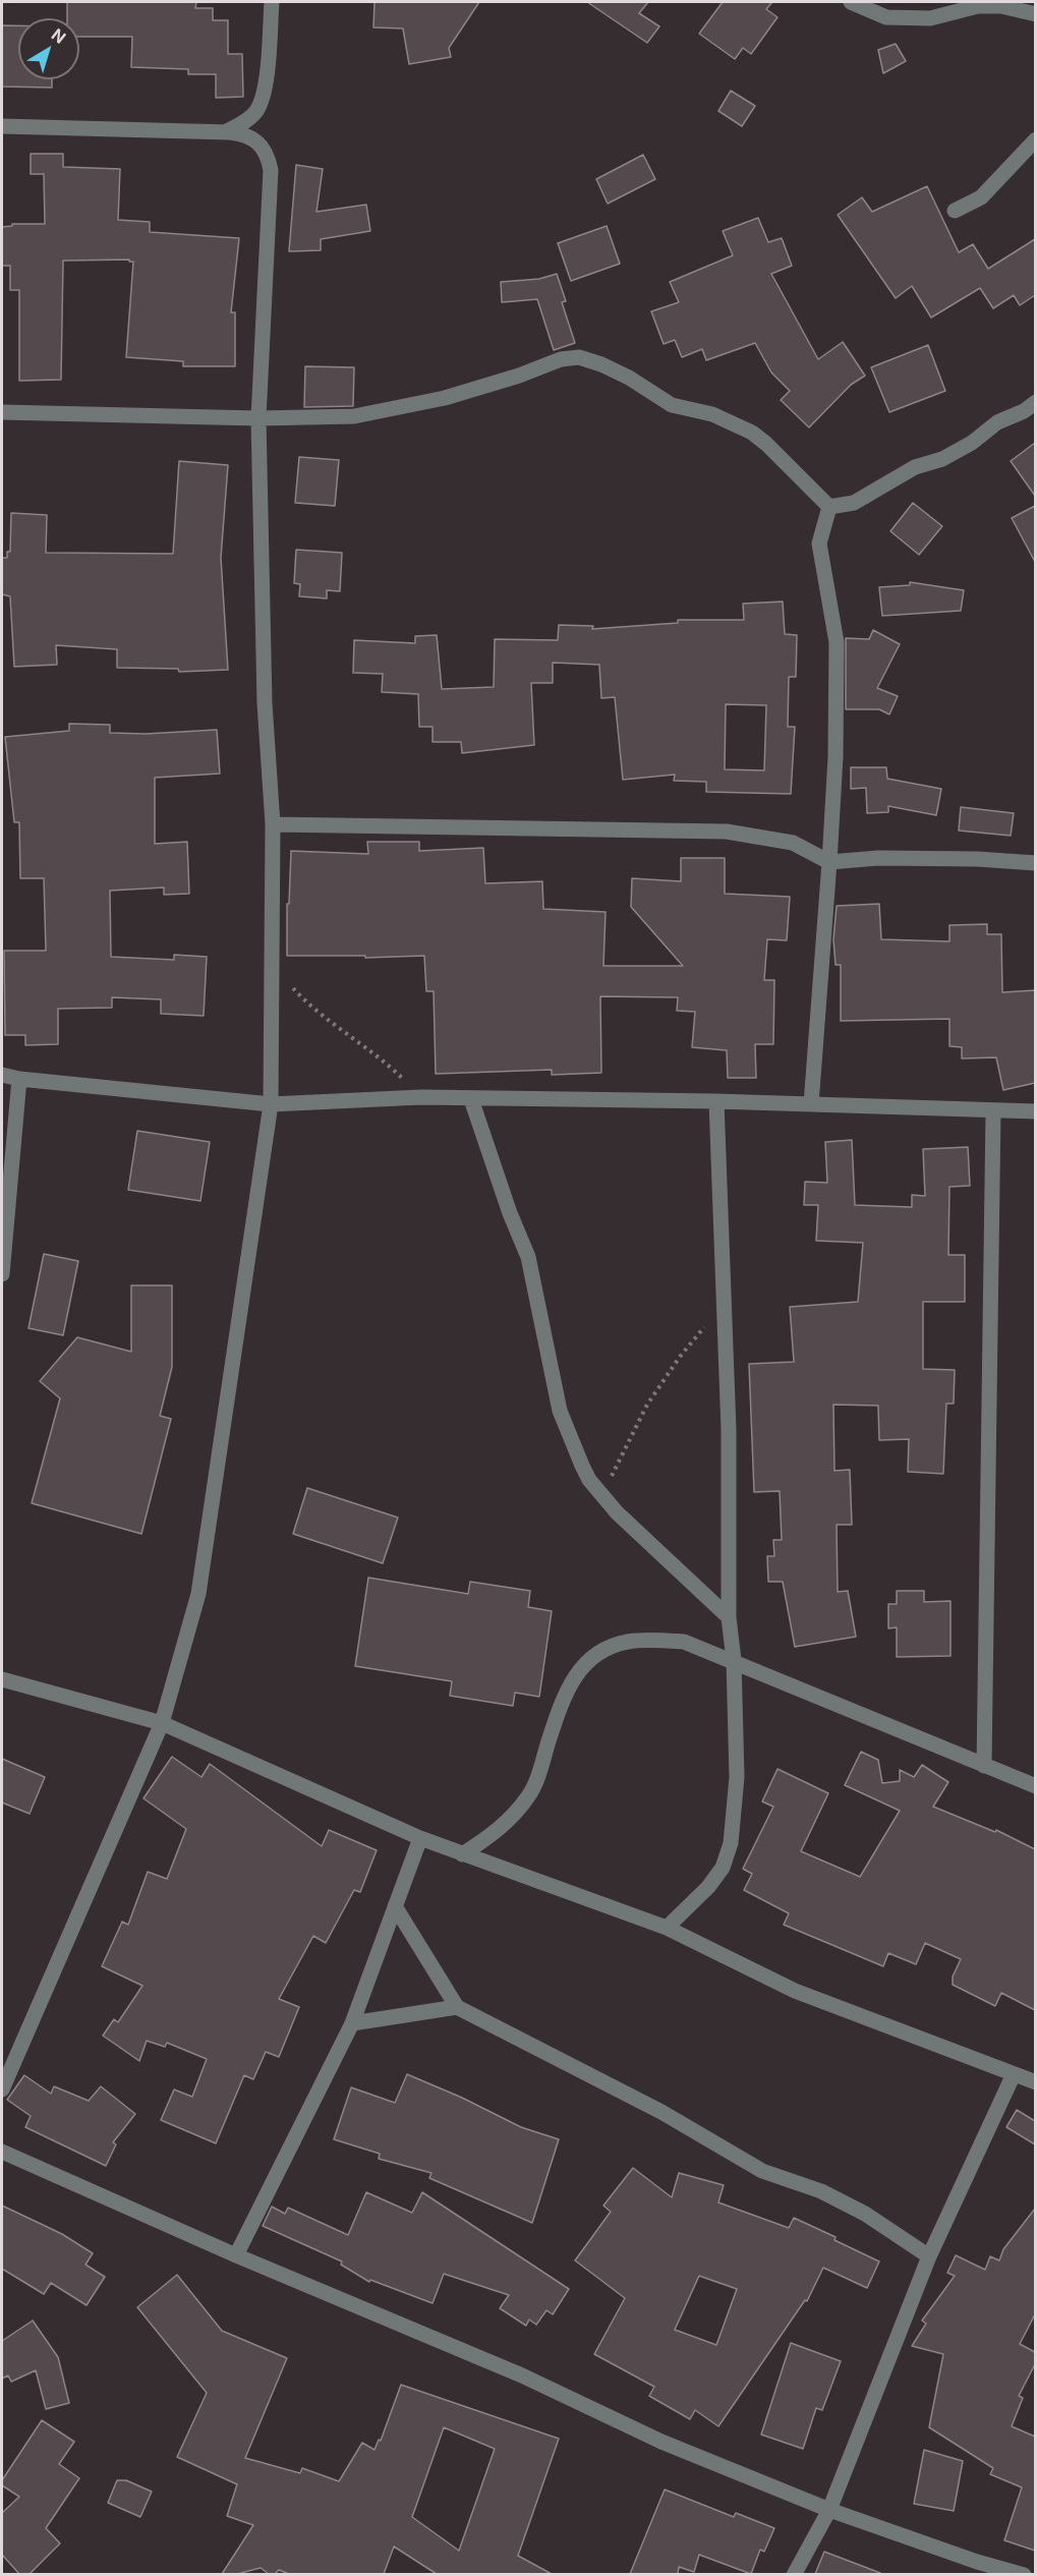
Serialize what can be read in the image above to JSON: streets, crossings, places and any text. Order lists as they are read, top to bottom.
{
  "north": "top right"
}
